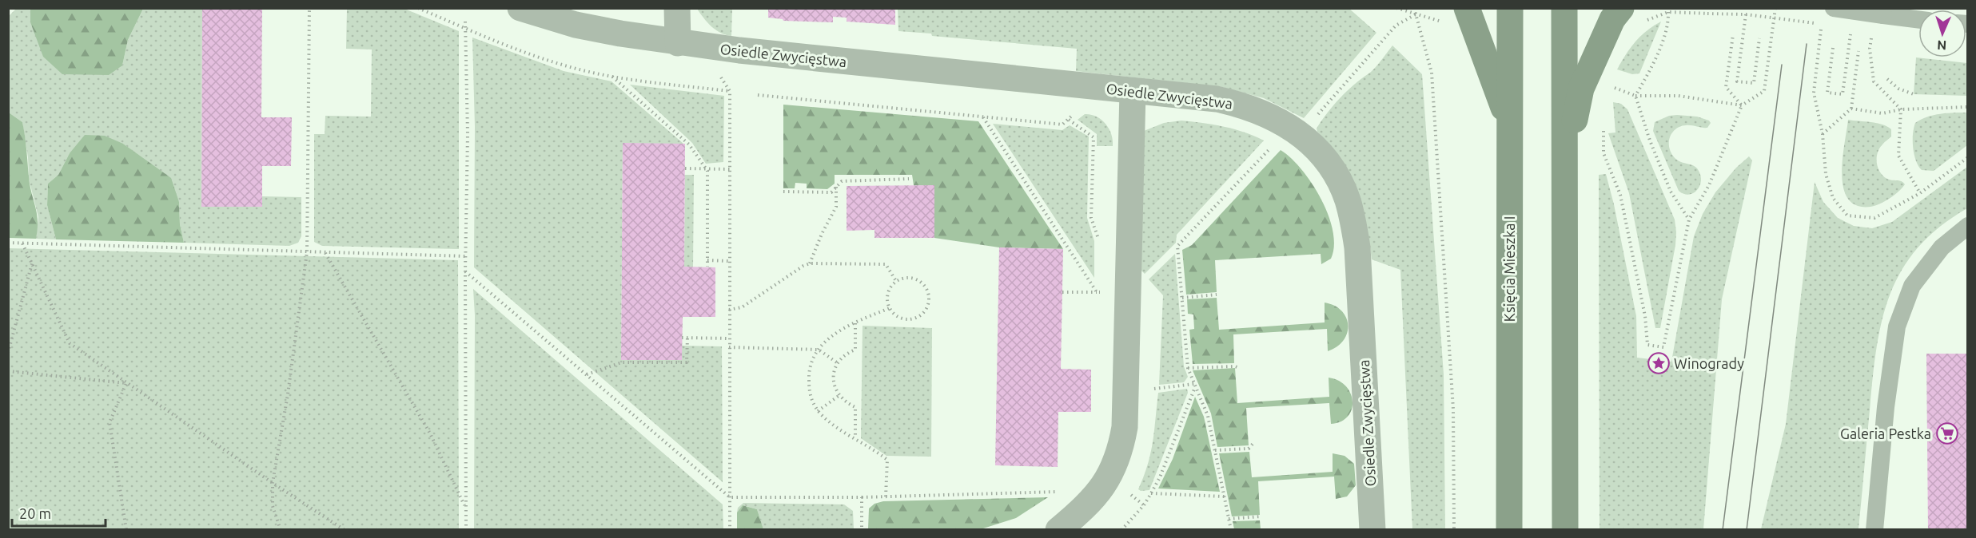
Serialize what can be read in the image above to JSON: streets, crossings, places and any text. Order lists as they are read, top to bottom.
{
  "streets": {
    "street": ["Osiedle Zwycięstwa", "Księcia Mieszka I"]
  },
  "places": {
    "place": ["Winogrady"],
    "supermarket": ["Galeria Pestka"]
  },
  "scale_bar": "20 m",
  "north": "bottom"
}
